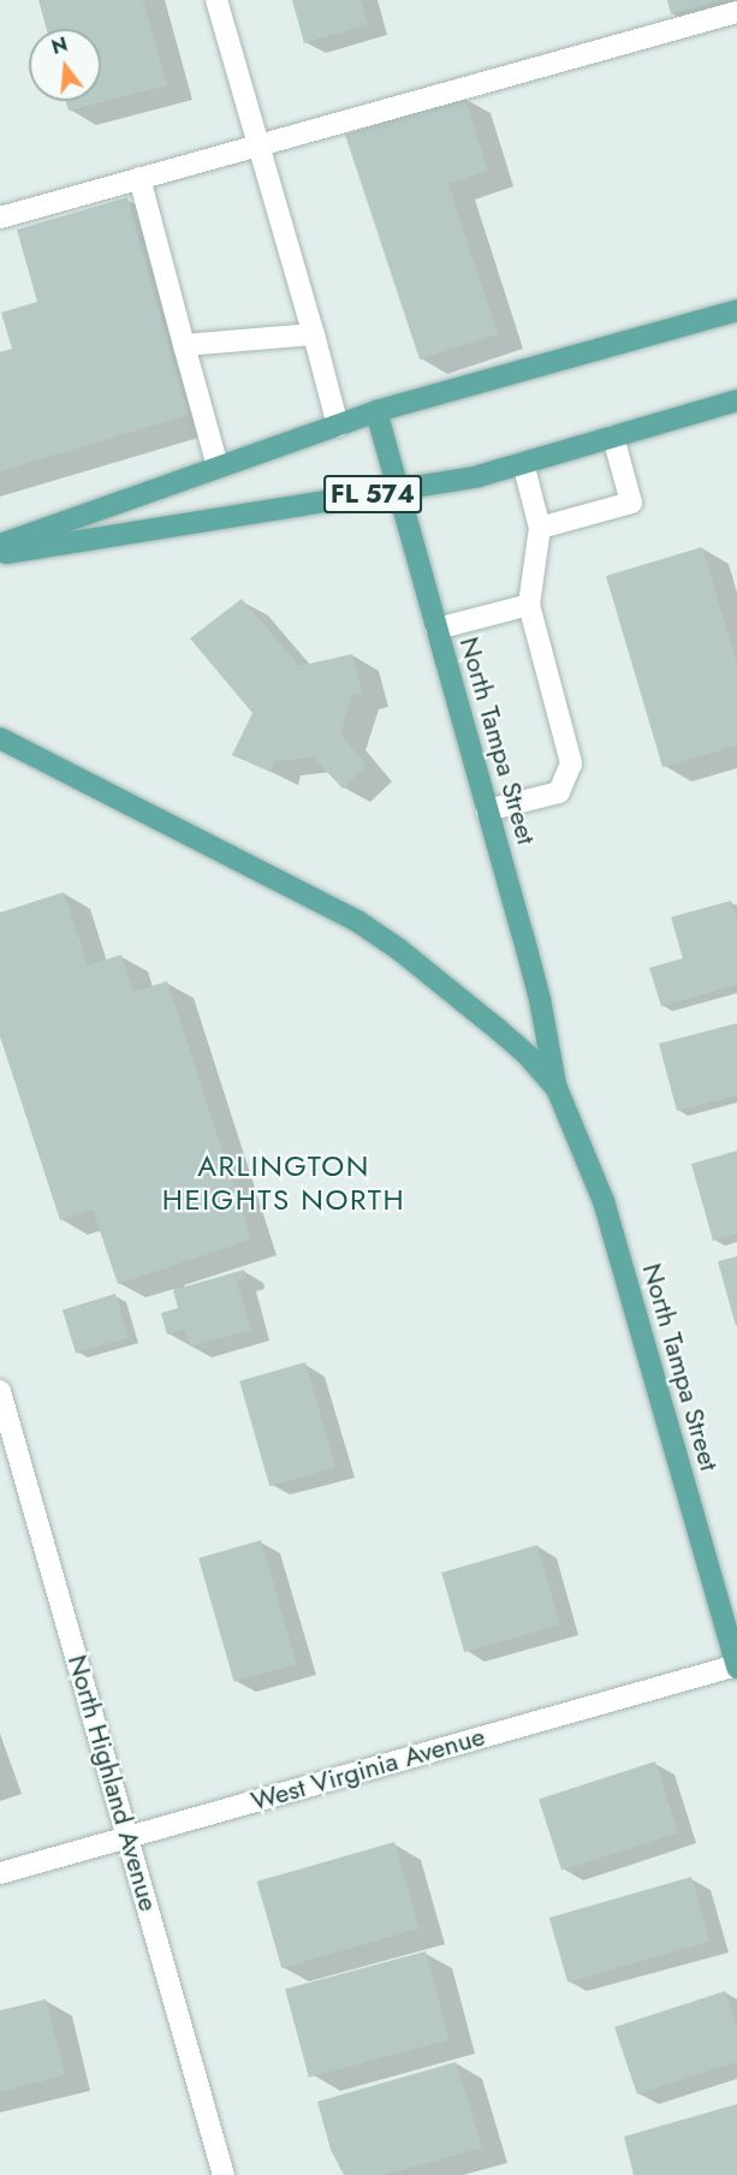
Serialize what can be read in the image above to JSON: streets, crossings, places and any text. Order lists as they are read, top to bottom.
{
  "streets": {
    "main road": ["FL 574", "North Tampa Street"],
    "street": ["West Virginia Avenue", "North Highland Avenue"]
  },
  "crossings": [
    ["FL 574", "North Tampa Street"],
    ["North Tampa Street", "West Virginia Avenue"],
    ["West Virginia Avenue", "North Highland Avenue"]
  ],
  "districts": ["ARLINGTON HEIGHTS NORTH"],
  "north": "top"
}
